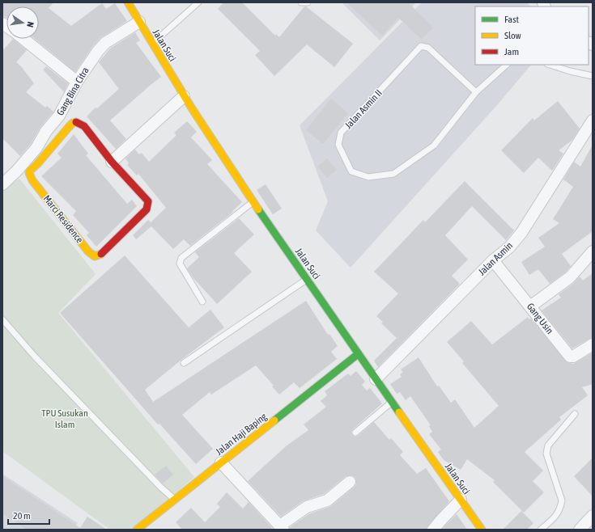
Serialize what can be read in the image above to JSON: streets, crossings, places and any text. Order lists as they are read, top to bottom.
{
  "streets": {
    "street": [
      "Jalan Suci",
      "Gang Bina Citra",
      "Marci Residence",
      "Jalan Asmin",
      "Gang Usin",
      "Jalan Haji Baping"
    ],
    "lane": ["Jalan Asmin II"]
  },
  "crossings": [
    ["Jalan Suci", "Gang Bina Citra"],
    ["Jalan Suci", "Jalan Asmin"],
    ["Jalan Suci", "Jalan Haji Baping"],
    ["Jalan Asmin", "Gang Usin"]
  ],
  "parks": ["TPU Susukan Islam"],
  "legend": ["Fast", "Slow", "Jam"],
  "scale_bar": "20 m",
  "north": "right"
}
